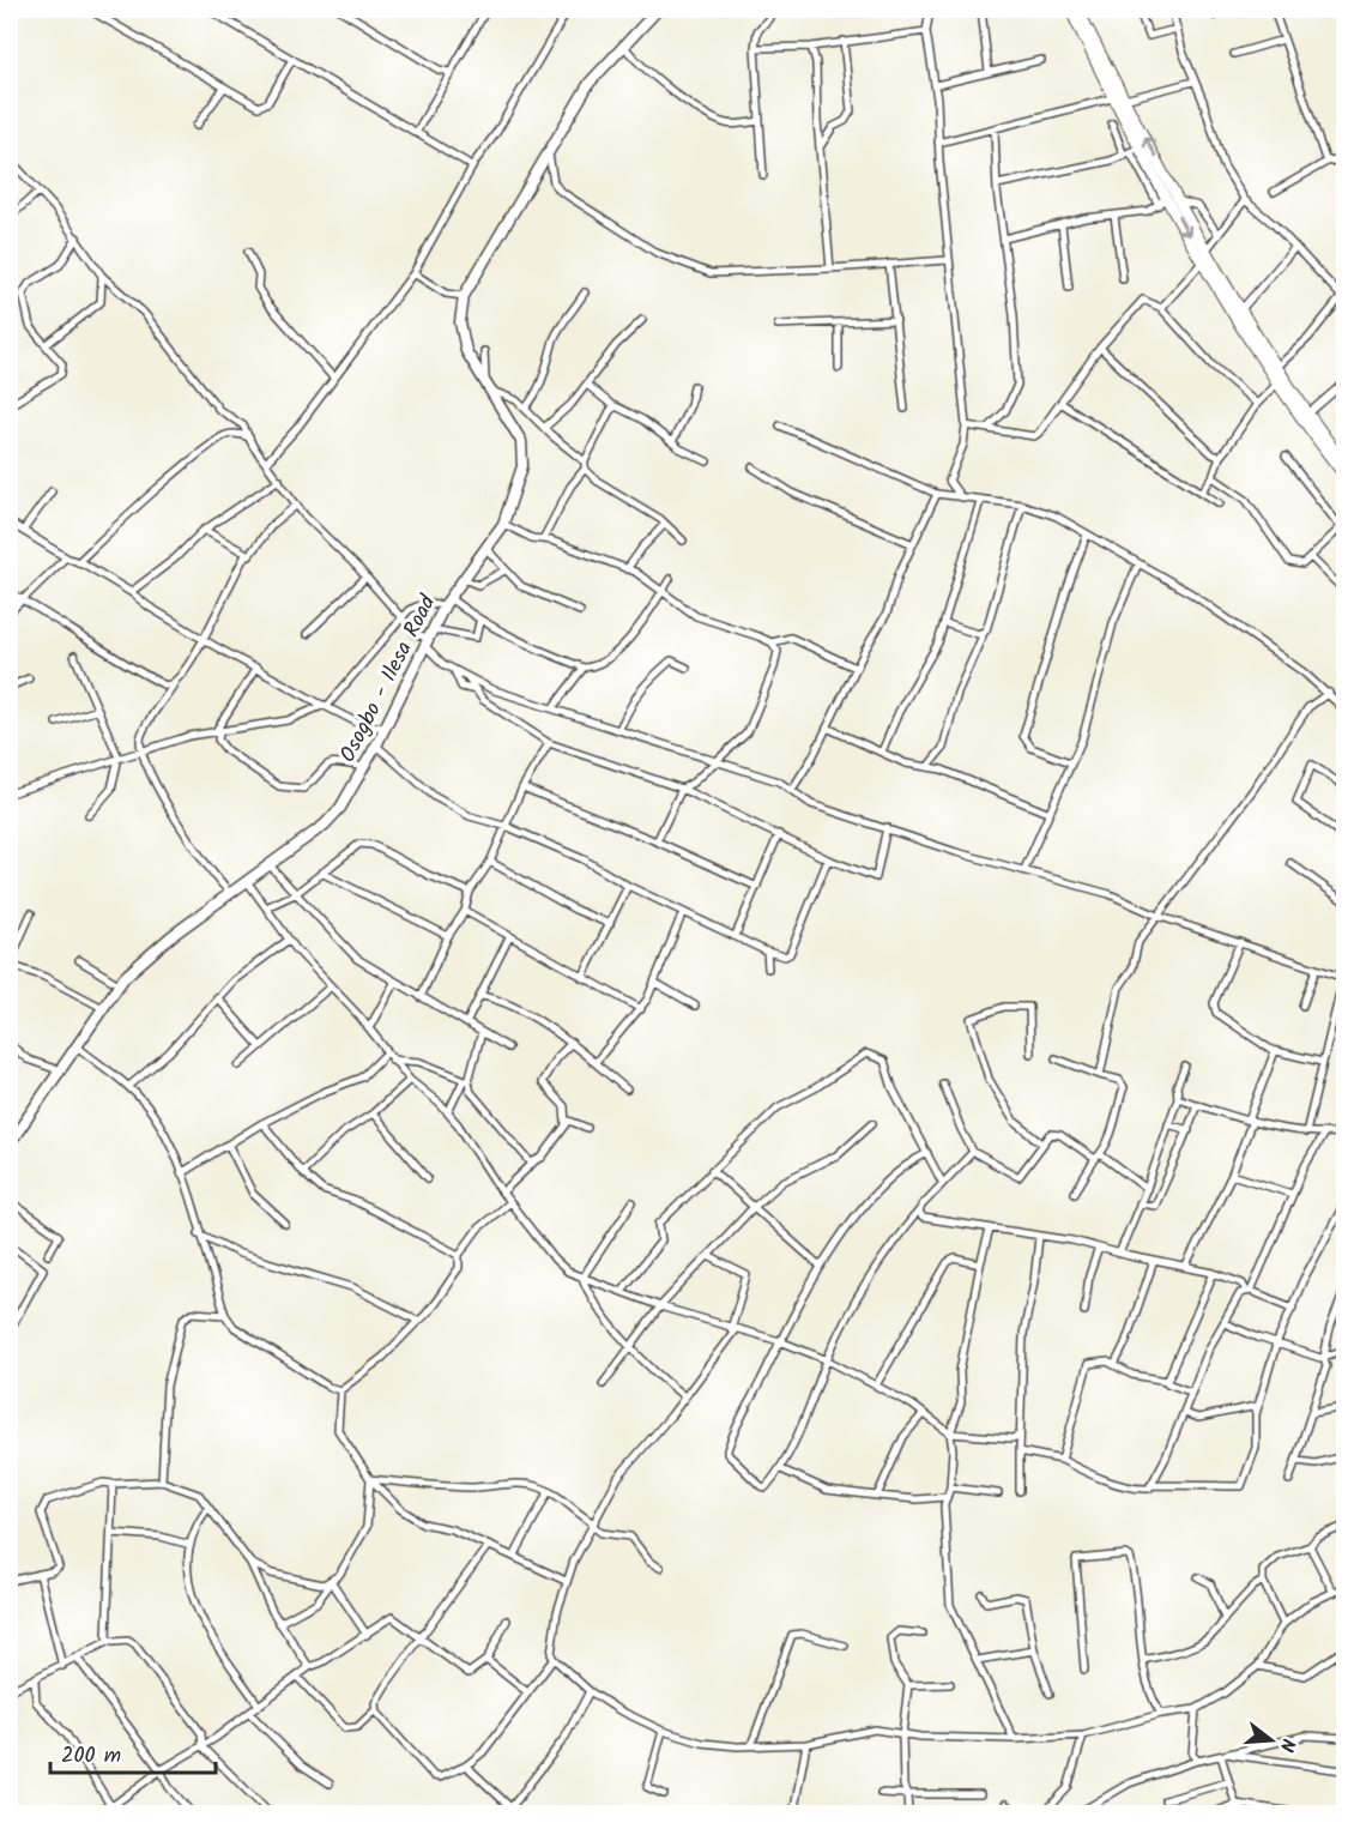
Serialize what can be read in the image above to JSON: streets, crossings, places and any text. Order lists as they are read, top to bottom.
{
  "streets": {
    "main road": ["Osogbo - Ilesa Road"]
  },
  "scale_bar": "200 m",
  "north": "right"
}
